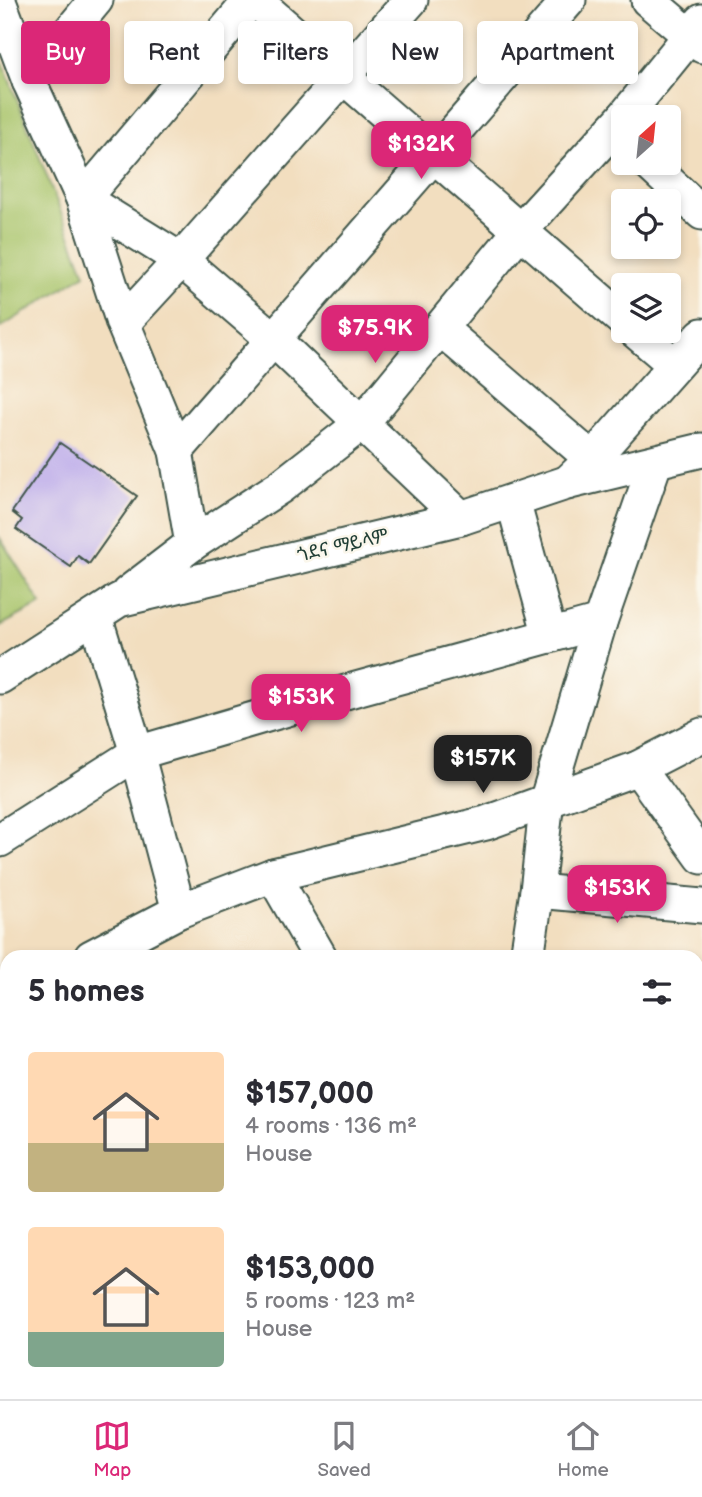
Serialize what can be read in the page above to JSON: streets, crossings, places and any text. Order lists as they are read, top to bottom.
{
  "streets": {
    "street": ["ጎደና ማይላም"]
  },
  "north": "top right",
  "page": {
    "chip": [
      "Buy",
      "Rent",
      "Filters",
      "New",
      "Apartment"
    ],
    "price": [
      "$132K",
      "$75.9K",
      "$153K",
      "$157K",
      "$153K"
    ],
    "heading": "5 homes",
    "list": [
      {
        "name": "$157,000",
        "note": "4 rooms · 136 m² · House"
      },
      {
        "name": "$153,000",
        "note": "5 rooms · 123 m² · House"
      }
    ],
    "tabs": ["Map", "Saved", "Home"]
  }
}
